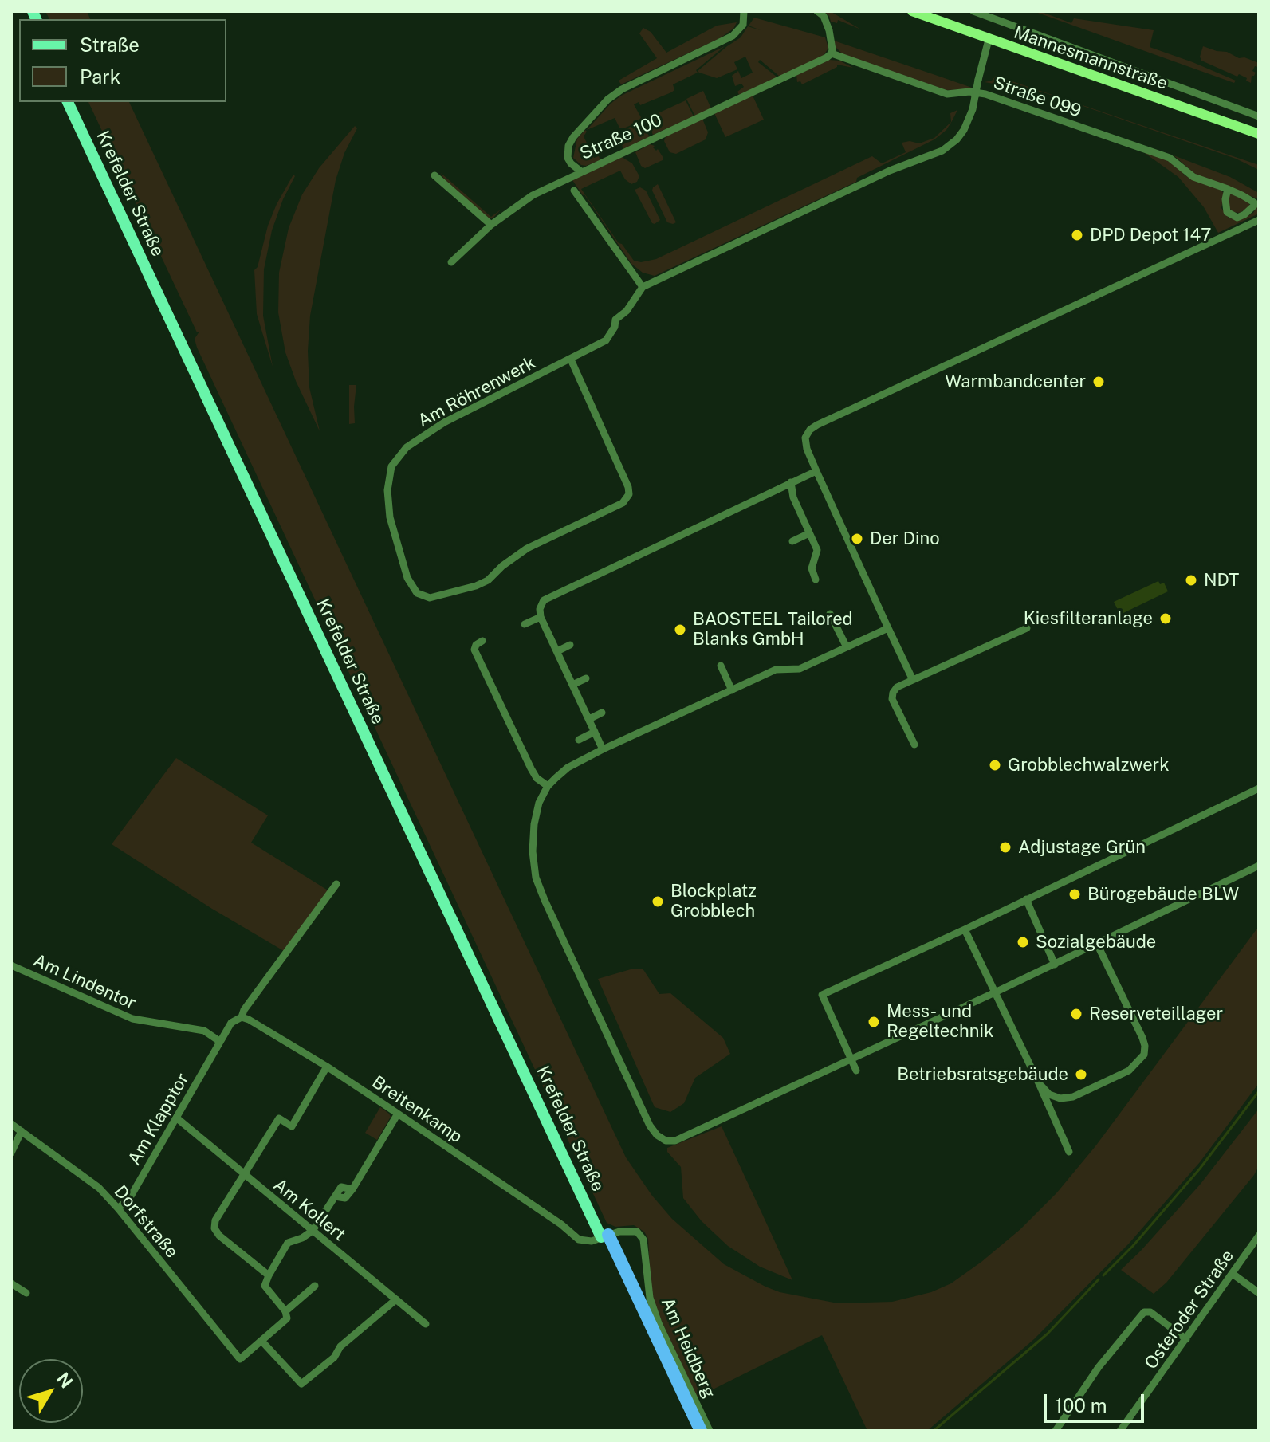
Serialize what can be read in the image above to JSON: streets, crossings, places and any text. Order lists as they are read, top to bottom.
{
  "streets": {
    "highway": ["Krefelder Straße"],
    "main road": ["Mannesmannstraße"],
    "street": [
      "Straße 099",
      "Straße 100",
      "Am Röhrenwerk",
      "Am Lindentor",
      "Breitenkamp",
      "Am Klapptor",
      "Am Kollert",
      "Dorfstraße",
      "Osteroder Straße",
      "Am Heidberg"
    ]
  },
  "crossings": [
    ["Mannesmannstraße", "Am Röhrenwerk"],
    ["Straße 099", "Straße 100"],
    ["Krefelder Straße", "Breitenkamp"],
    ["Krefelder Straße", "Am Heidberg"],
    ["Am Lindentor", "Am Klapptor"],
    ["Breitenkamp", "Am Heidberg"],
    ["Am Klapptor", "Am Kollert"],
    ["Am Klapptor", "Dorfstraße"]
  ],
  "places": [
    "DPD Depot 147",
    "Warmbandcenter",
    "Der Dino",
    "NDT",
    "Kiesfilteranlage",
    "BAOSTEEL Tailored Blanks GmbH",
    "Grobblechwalzwerk",
    "Adjustage Grün",
    "Bürogebäude BLW",
    "Blockplatz Grobblech",
    "Sozialgebäude",
    "Reserveteillager",
    "Mess- und Regeltechnik",
    "Betriebsratsgebäude"
  ],
  "legend": ["Straße", "Park"],
  "scale_bar": "100 m",
  "north": "top right"
}
